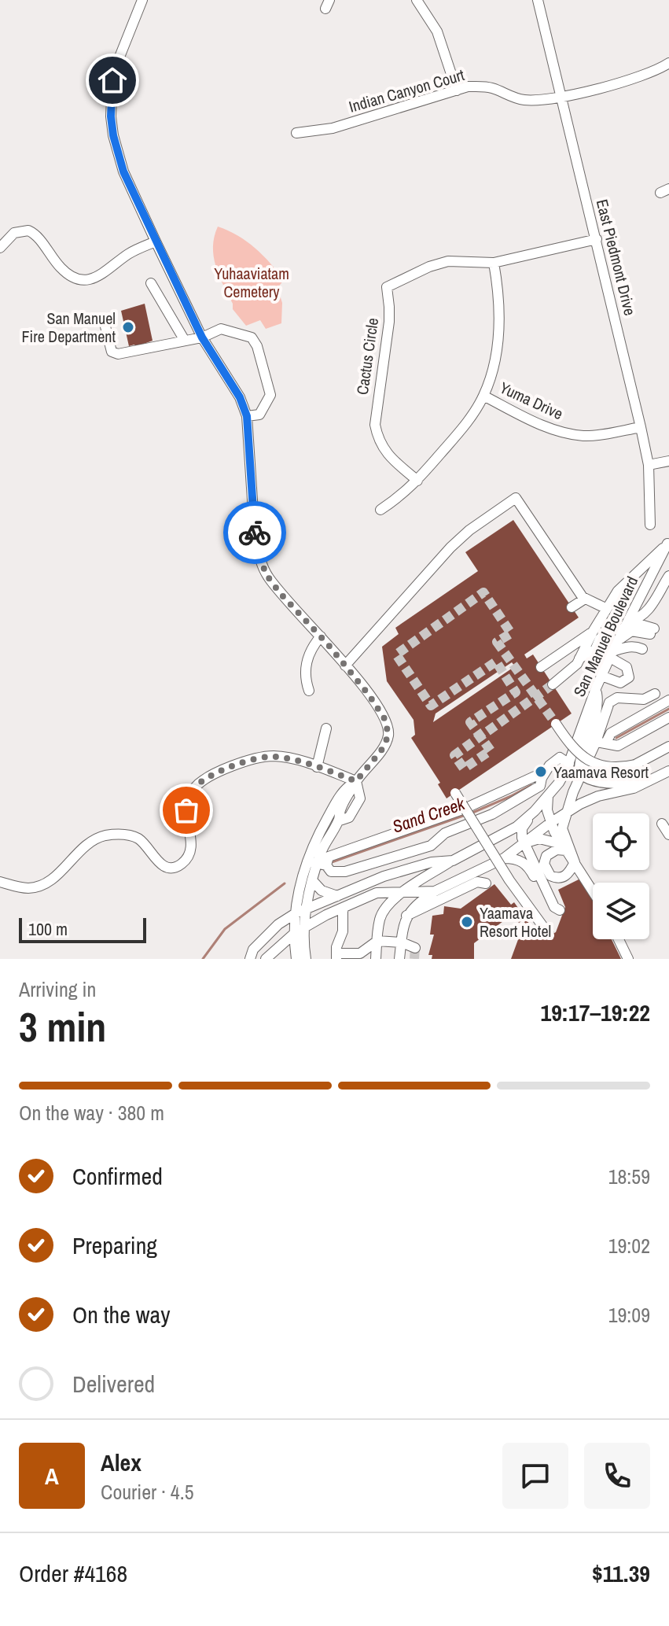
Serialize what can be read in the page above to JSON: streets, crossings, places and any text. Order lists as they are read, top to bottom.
{
  "streets": {
    "street": [
      "Indian Canyon Court",
      "East Piedmont Drive",
      "Cactus Circle",
      "Yuma Drive",
      "San Manuel Boulevard"
    ]
  },
  "crossings": [
    ["Indian Canyon Court", "East Piedmont Drive"],
    ["East Piedmont Drive", "Cactus Circle"],
    ["East Piedmont Drive", "Yuma Drive"]
  ],
  "water": ["Sand Creek"],
  "parks": ["Yuhaaviatam Cemetery"],
  "places": ["San Manuel Fire Department", "Yaamava Resort", "Yaamava Resort Hotel"],
  "scale_bar": "100 m",
  "page": {
    "scale": "100 m",
    "heading": ["3 min", "Arriving in", "19:17–19:22"],
    "panel": [
      "Alex",
      "Courier · 4.5",
      "Order #4168",
      "$11.39"
    ],
    "bar": "On the way · 380 m",
    "list": [
      ["Confirmed", "18:59"],
      ["Preparing", "19:02"],
      ["On the way", "19:09"],
      "Delivered"
    ],
    "round": "A"
  }
}
